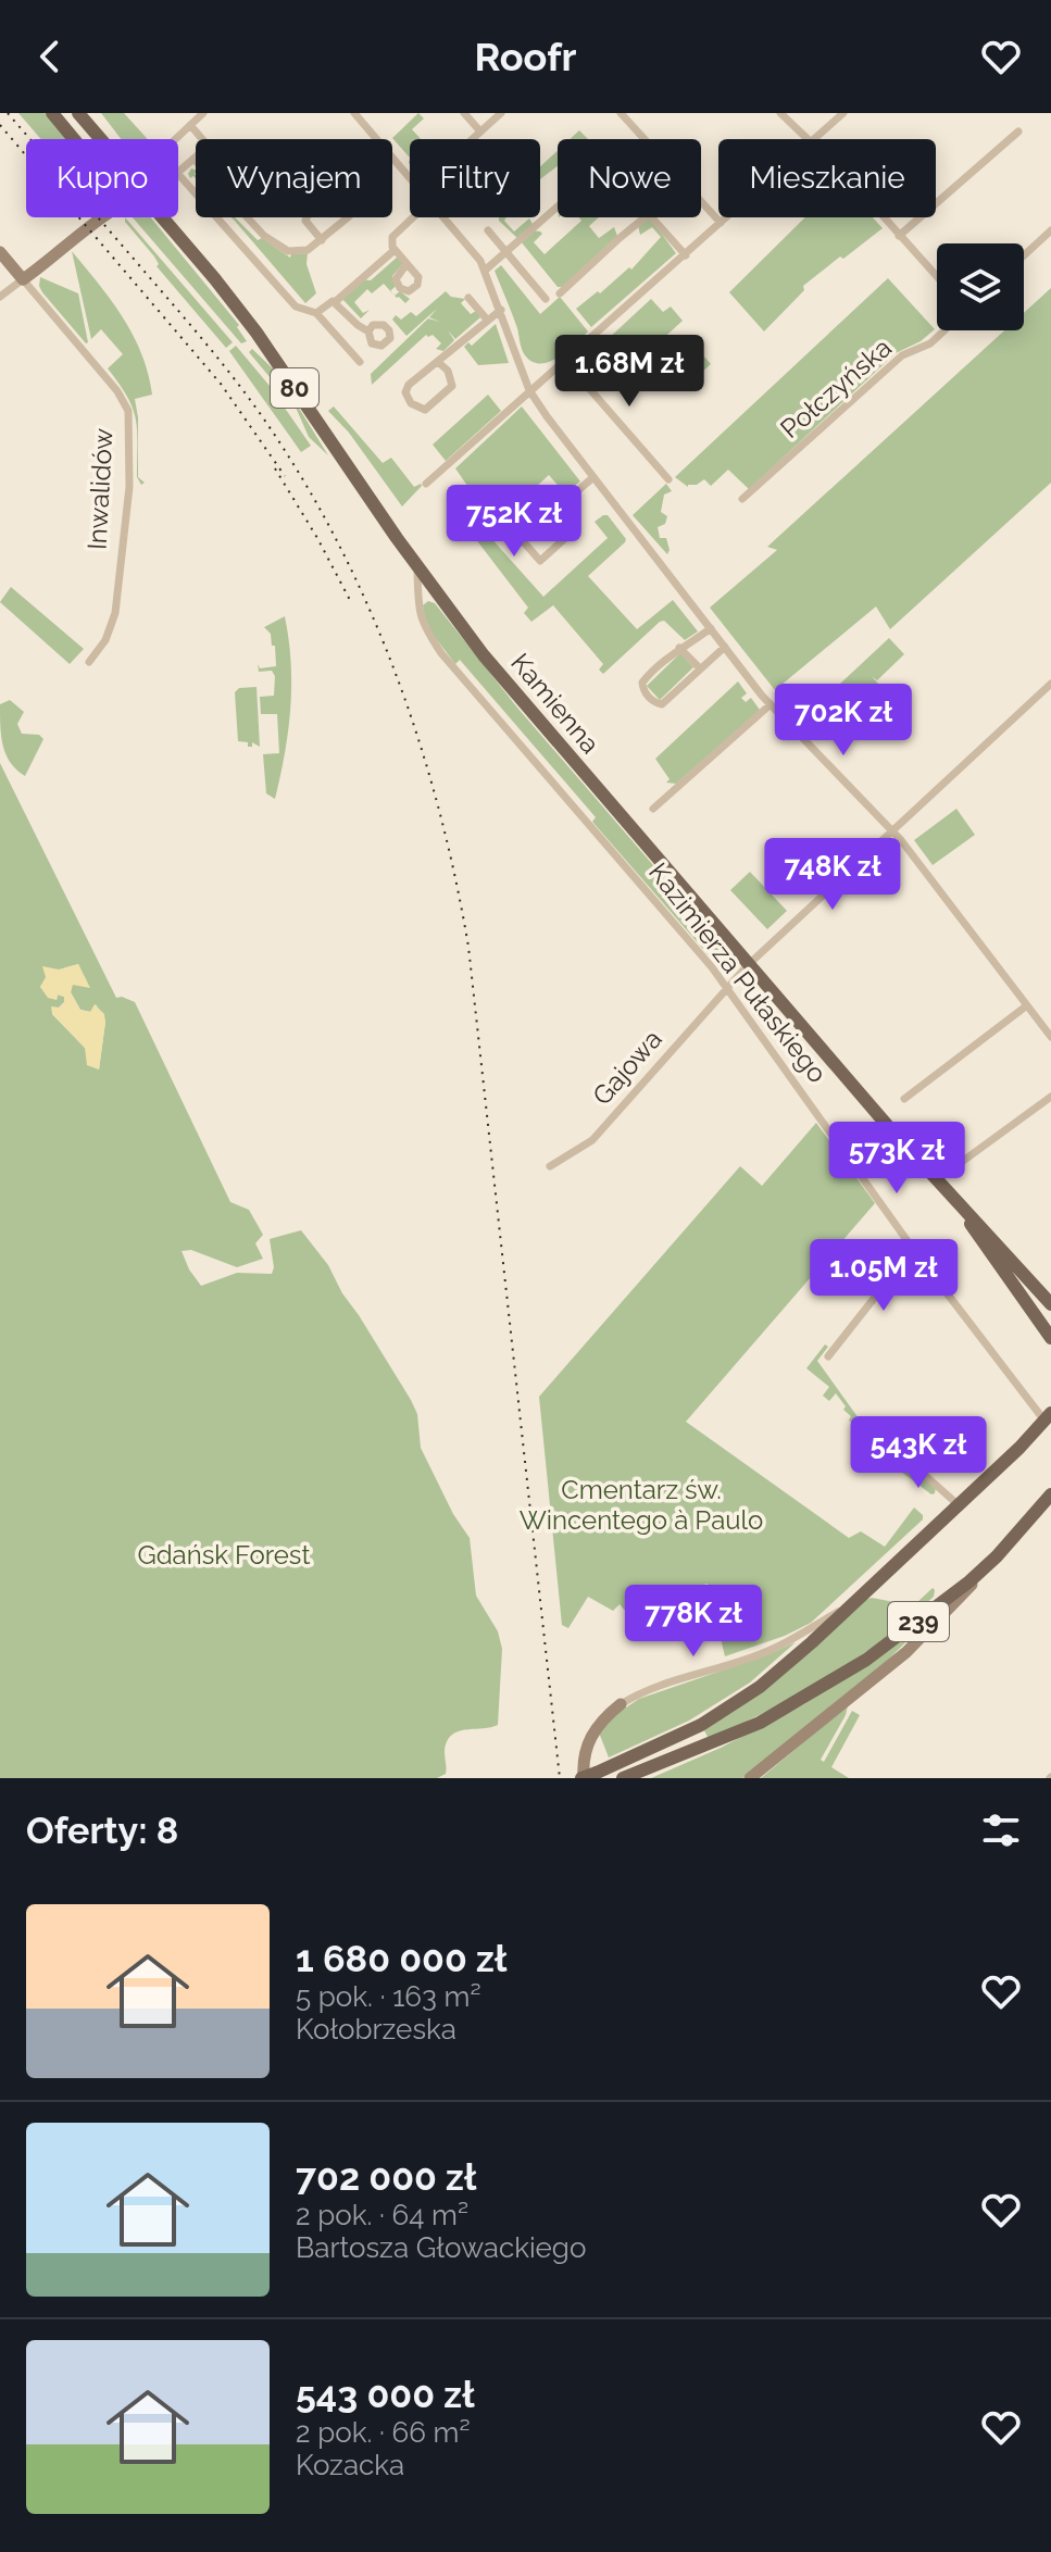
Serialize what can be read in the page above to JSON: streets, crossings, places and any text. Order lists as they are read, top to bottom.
{
  "streets": {
    "main road": ["80", "Kamienna", "239"],
    "street": [
      "Połczyńska",
      "Inwalidów",
      "Kazimierza Pułaskiego",
      "Gajowa"
    ]
  },
  "crossings": [
    ["Kamienna", "Kazimierza Pułaskiego"],
    ["Kamienna", "Gajowa"],
    ["Kazimierza Pułaskiego", "Gajowa"],
    ["Kazimierza Pułaskiego", "239"]
  ],
  "parks": ["Cmentarz św. Wincentego à Paulo", "Gdańsk Forest"],
  "page": {
    "header": "Roofr",
    "chip": [
      "Kupno",
      "Wynajem",
      "Filtry",
      "Nowe",
      "Mieszkanie"
    ],
    "price": [
      "1.68M zł",
      "752K zł",
      "702K zł",
      "748K zł",
      "573K zł",
      "1.05M zł",
      "543K zł",
      "778K zł"
    ],
    "heading": "Oferty: 8",
    "list": [
      {
        "name": "1 680 000 zł",
        "note": "5 pok. · 163 m² · Kołobrzeska"
      },
      {
        "name": "702 000 zł",
        "note": "2 pok. · 64 m² · Bartosza Głowackiego"
      },
      {
        "name": "543 000 zł",
        "note": "2 pok. · 66 m² · Kozacka"
      }
    ]
  }
}
